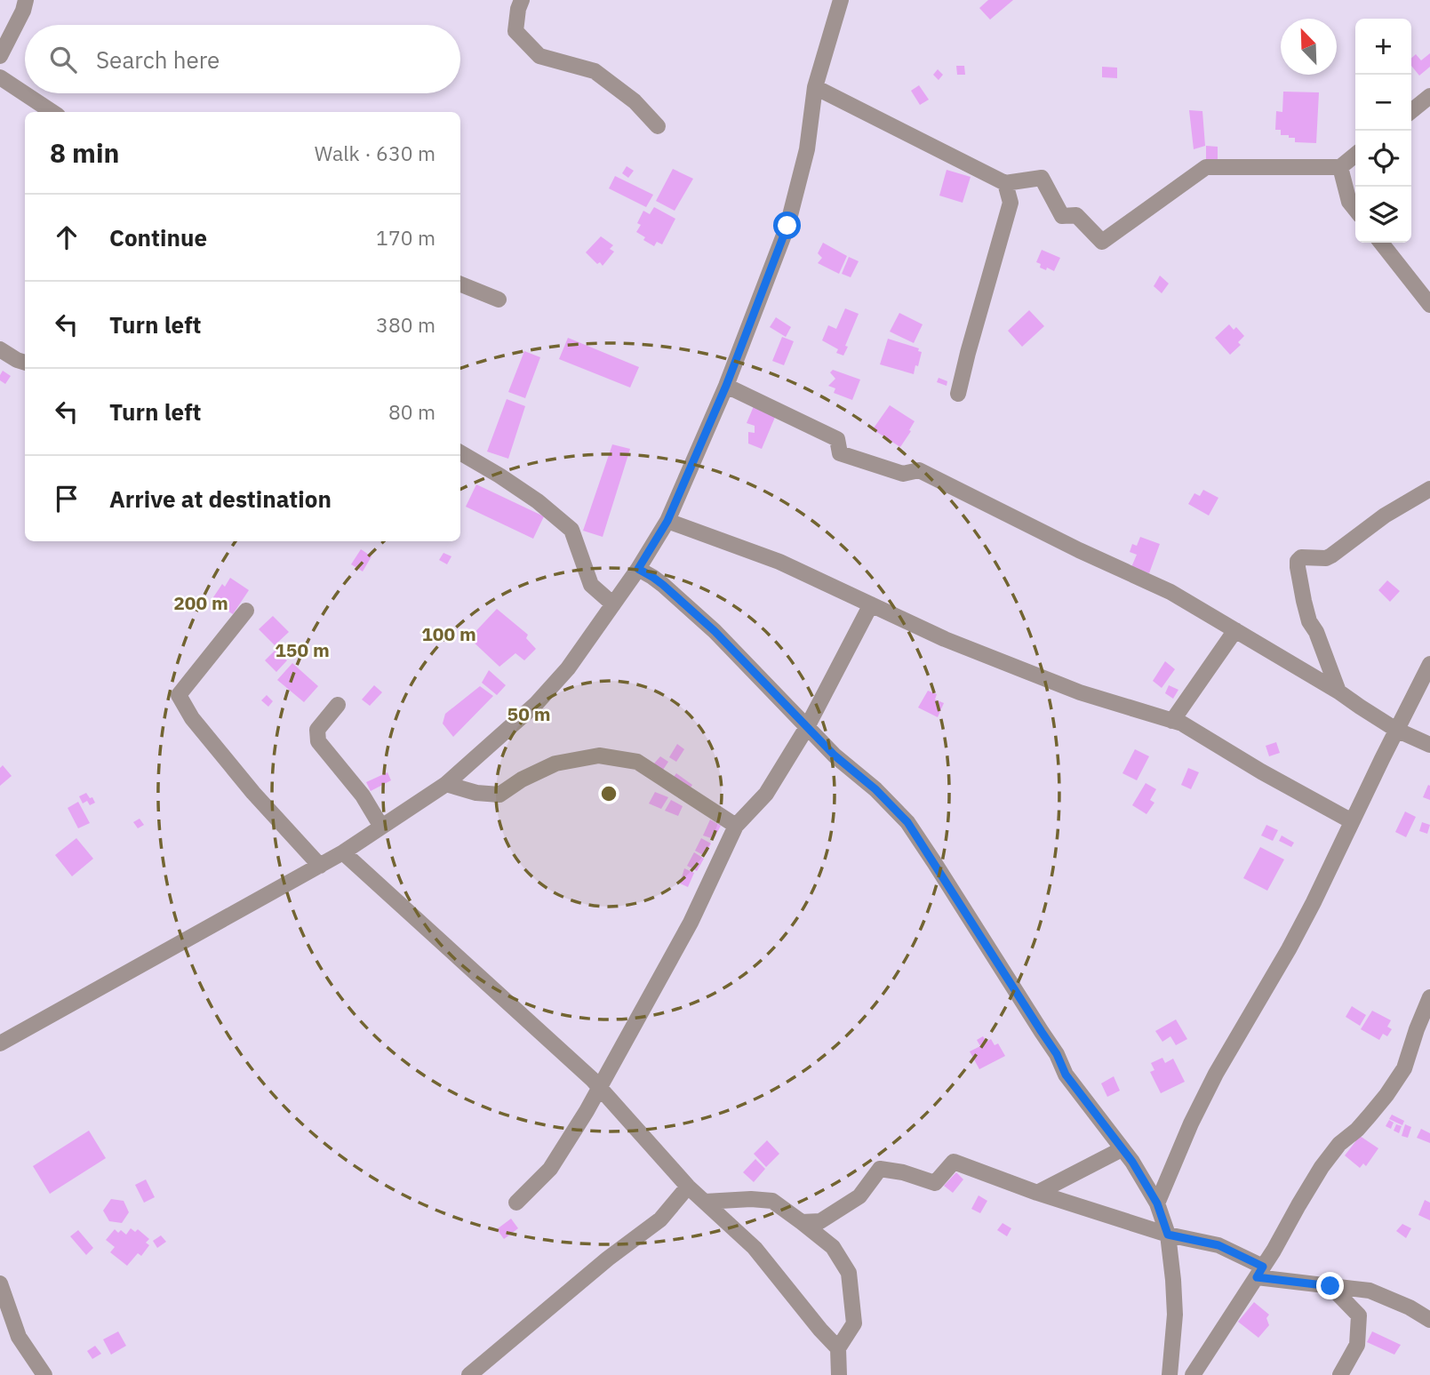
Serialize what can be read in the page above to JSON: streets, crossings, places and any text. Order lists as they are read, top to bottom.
{
  "north": "top left",
  "page": {
    "map_buttons": ["+", "−"],
    "search": "Search here",
    "heading": ["8 min", "Walk · 630 m"],
    "list": [
      ["Continue", "170 m"],
      ["Turn left", "380 m"],
      ["Turn left", "80 m"],
      "Arrive at destination"
    ]
  },
  "rings": [
    "200 m",
    "100 m",
    "150 m",
    "50 m"
  ]
}
